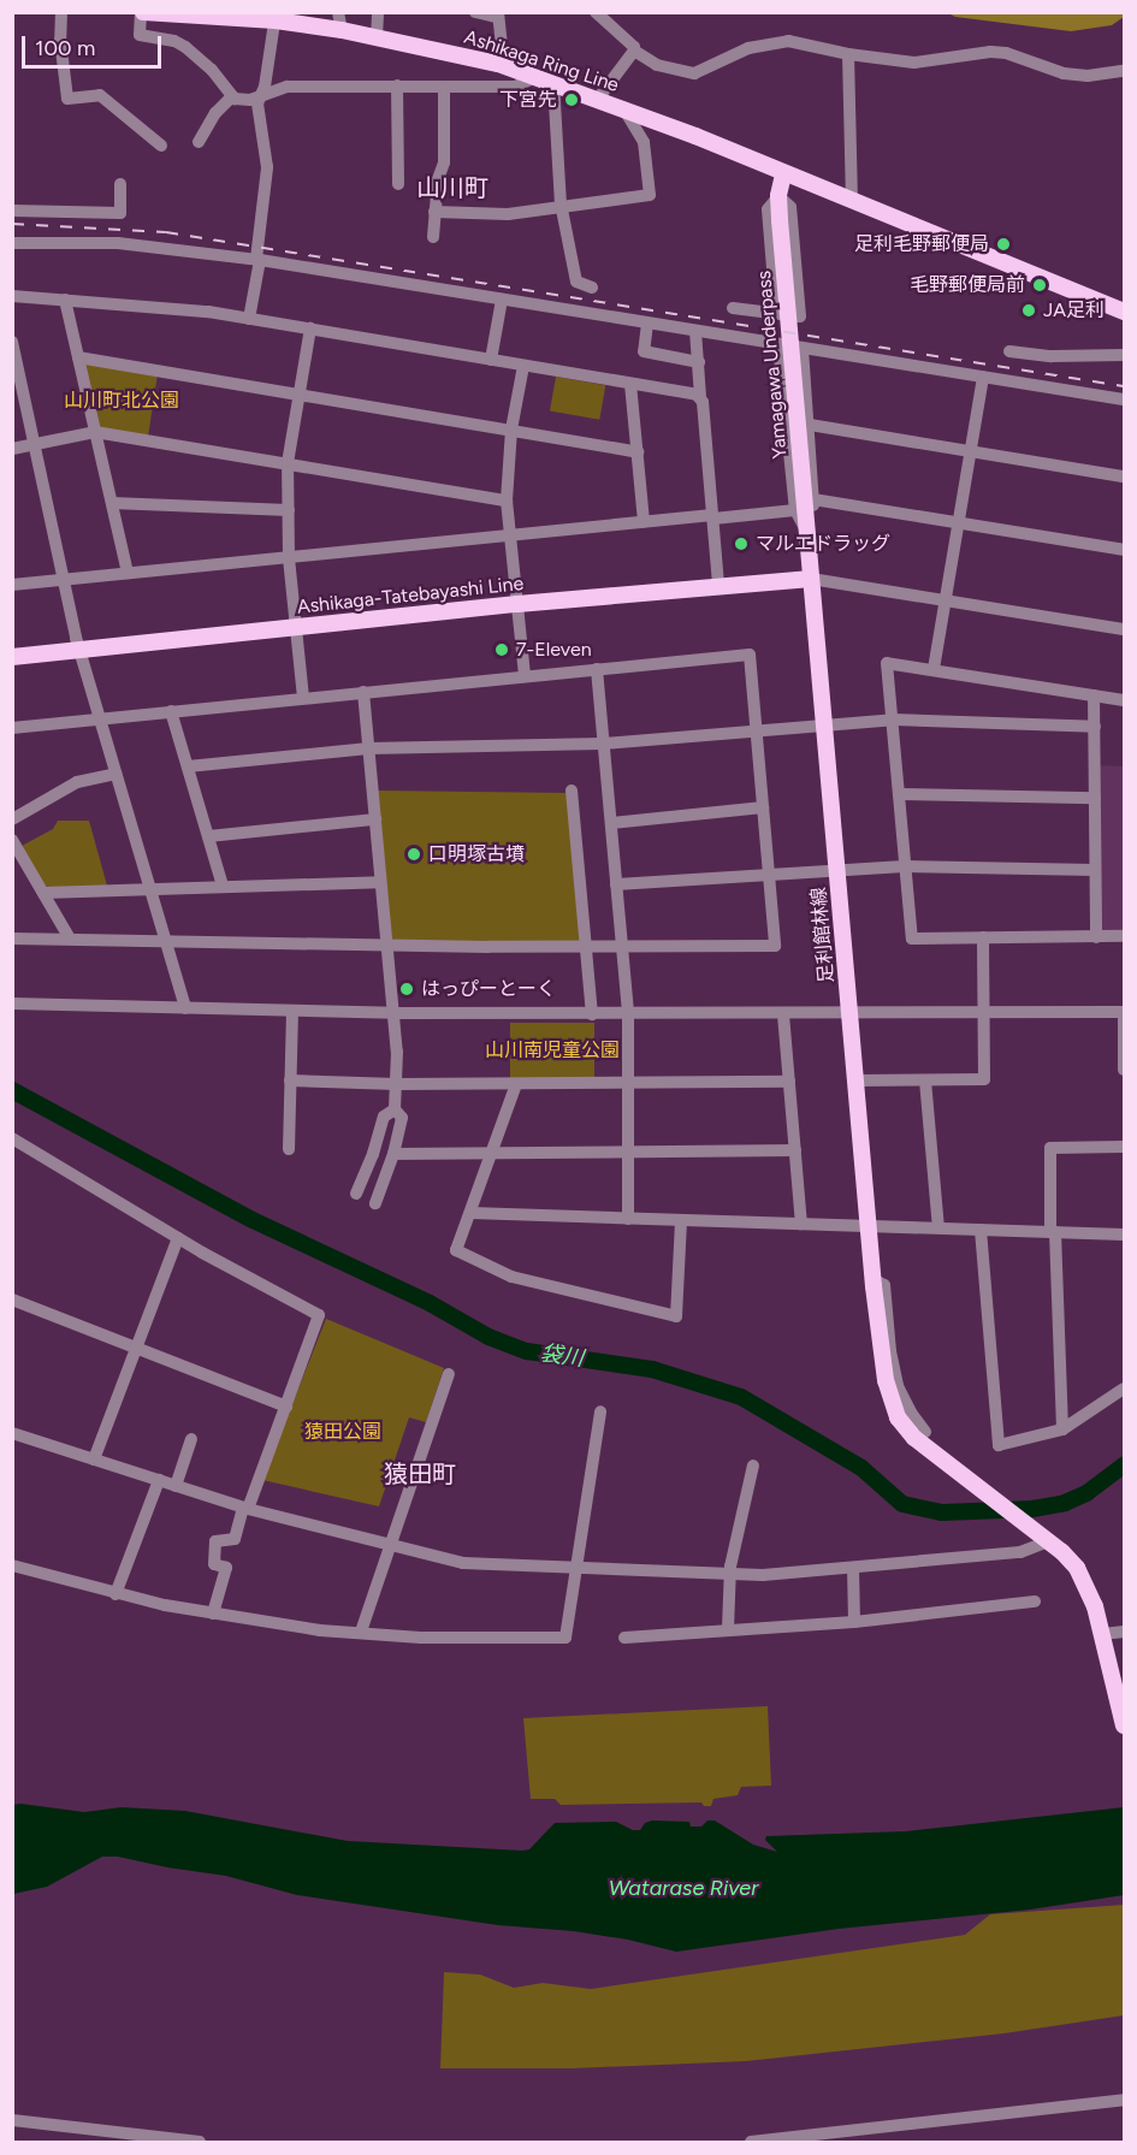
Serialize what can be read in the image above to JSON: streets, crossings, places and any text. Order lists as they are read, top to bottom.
{
  "streets": {
    "main road": [
      "Ashikaga Ring Line",
      "Yamagawa Underpass",
      "Ashikaga-Tatebayashi Line",
      "足利館林線"
    ]
  },
  "crossings": [
    ["Ashikaga-Tatebayashi Line", "足利館林線"]
  ],
  "districts": ["山川町", "猿田町"],
  "water": ["袋川", "Watarase River"],
  "parks": ["山川町北公園", "山川南児童公園", "猿田公園"],
  "places": [
    "下宮先",
    "足利毛野郵便局",
    "毛野郵便局前",
    "JA足利",
    "マルエドラッグ",
    "7-Eleven",
    "口明塚古墳",
    "はっぴーとーく"
  ],
  "scale_bar": "100 m"
}
